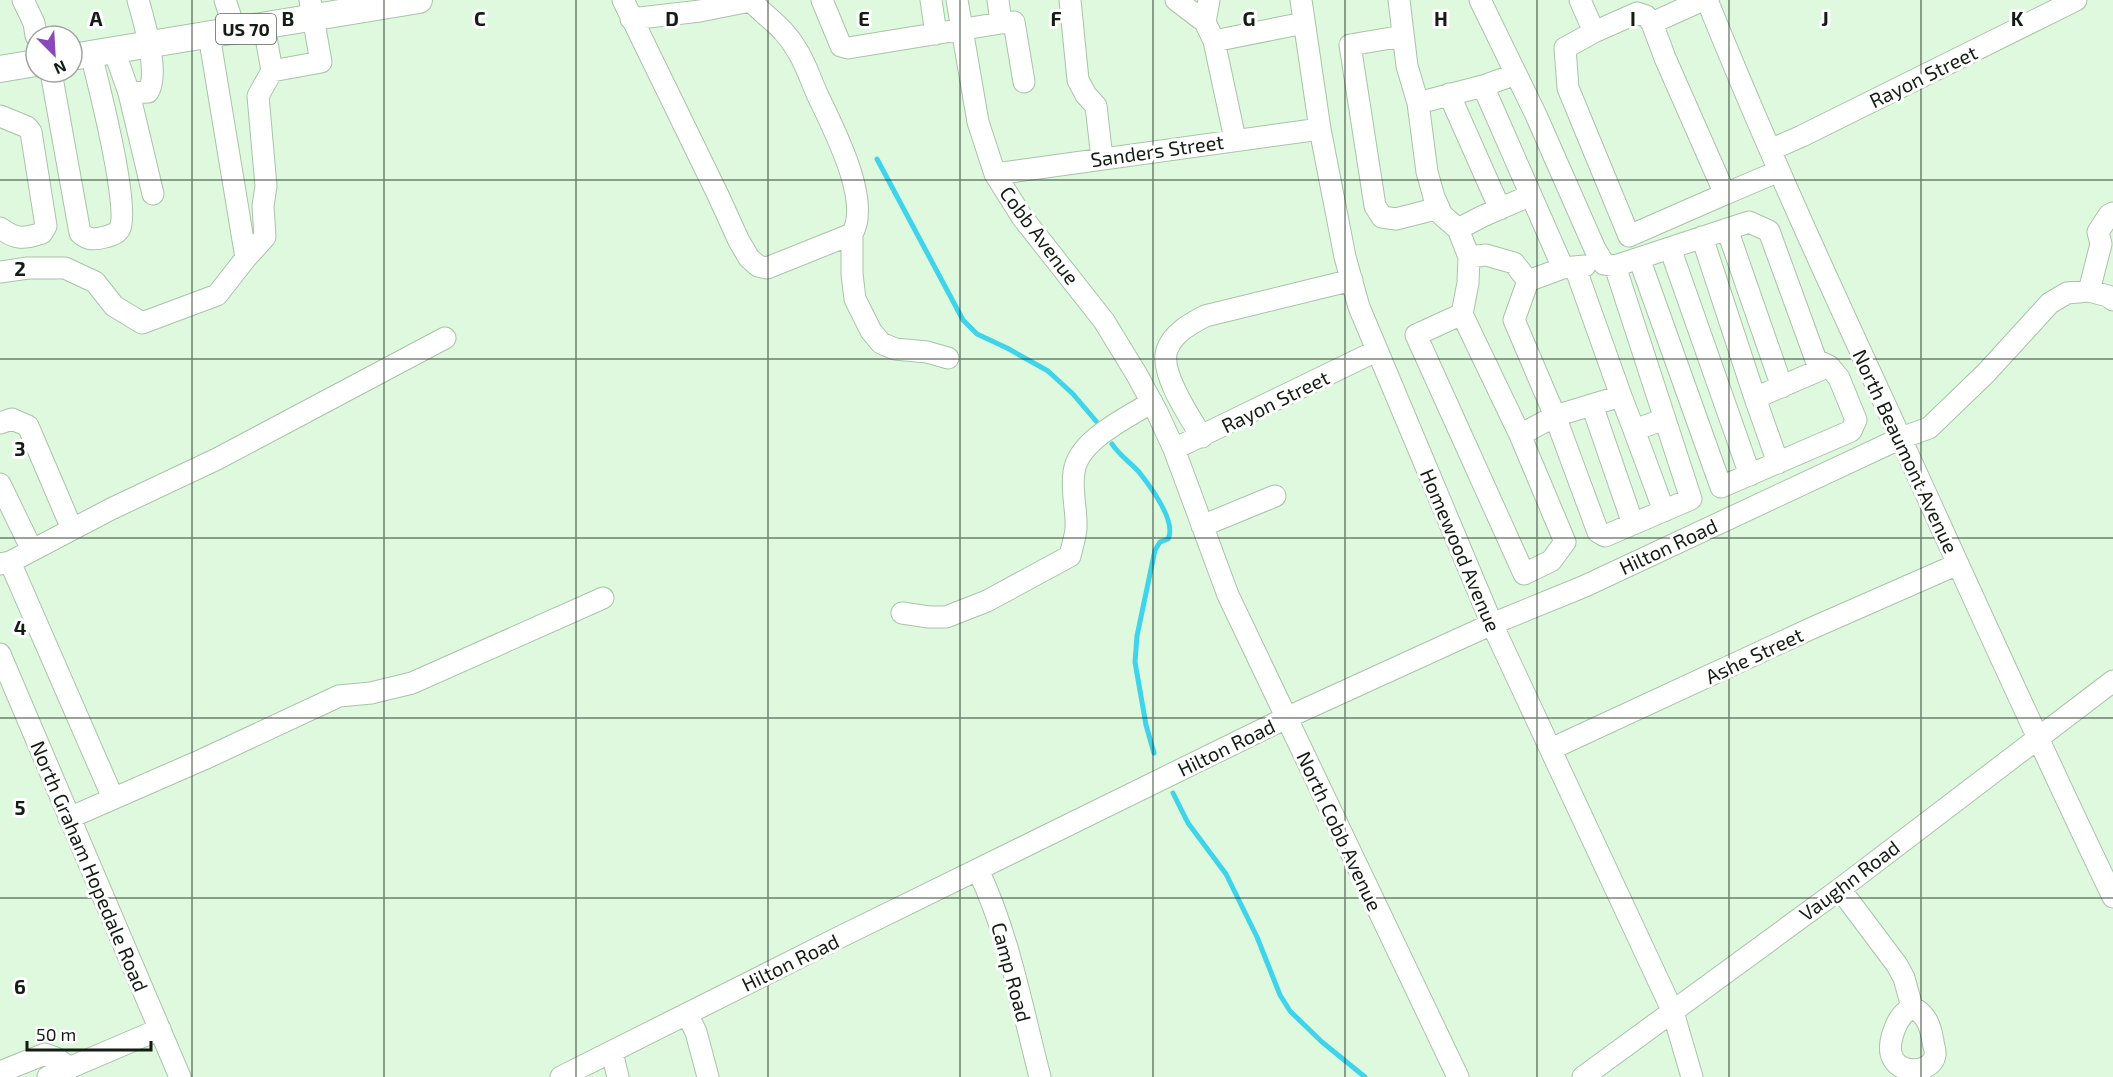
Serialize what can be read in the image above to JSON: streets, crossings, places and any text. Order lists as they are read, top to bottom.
{
  "streets": {
    "main road": ["US 70"],
    "street": [
      "Rayon Street",
      "Sanders Street",
      "Cobb Avenue",
      "North Beaumont Avenue",
      "Hilton Road",
      "Homewood Avenue",
      "Ashe Street",
      "North Cobb Avenue",
      "North Graham Hopedale Road",
      "Vaughn Road",
      "Camp Road"
    ]
  },
  "crossings": [
    ["Rayon Street", "Cobb Avenue"],
    ["Rayon Street", "North Beaumont Avenue"],
    ["Rayon Street", "Homewood Avenue"],
    ["Rayon Street", "North Cobb Avenue"],
    ["Sanders Street", "Cobb Avenue"],
    ["Sanders Street", "Homewood Avenue"],
    ["Cobb Avenue", "North Cobb Avenue"],
    ["North Beaumont Avenue", "Hilton Road"],
    ["North Beaumont Avenue", "Ashe Street"],
    ["North Beaumont Avenue", "Vaughn Road"],
    ["Hilton Road", "Homewood Avenue"],
    ["Hilton Road", "North Cobb Avenue"],
    ["Hilton Road", "Camp Road"],
    ["Homewood Avenue", "Ashe Street"],
    ["Homewood Avenue", "Vaughn Road"]
  ],
  "scale_bar": "50 m",
  "north": "bottom right",
  "grid": {
    "columns": [
      "A",
      "B",
      "C",
      "D",
      "E",
      "F",
      "G",
      "H",
      "I",
      "J",
      "K"
    ],
    "rows": [
      "2",
      "3",
      "4",
      "5",
      "6"
    ]
  }
}
